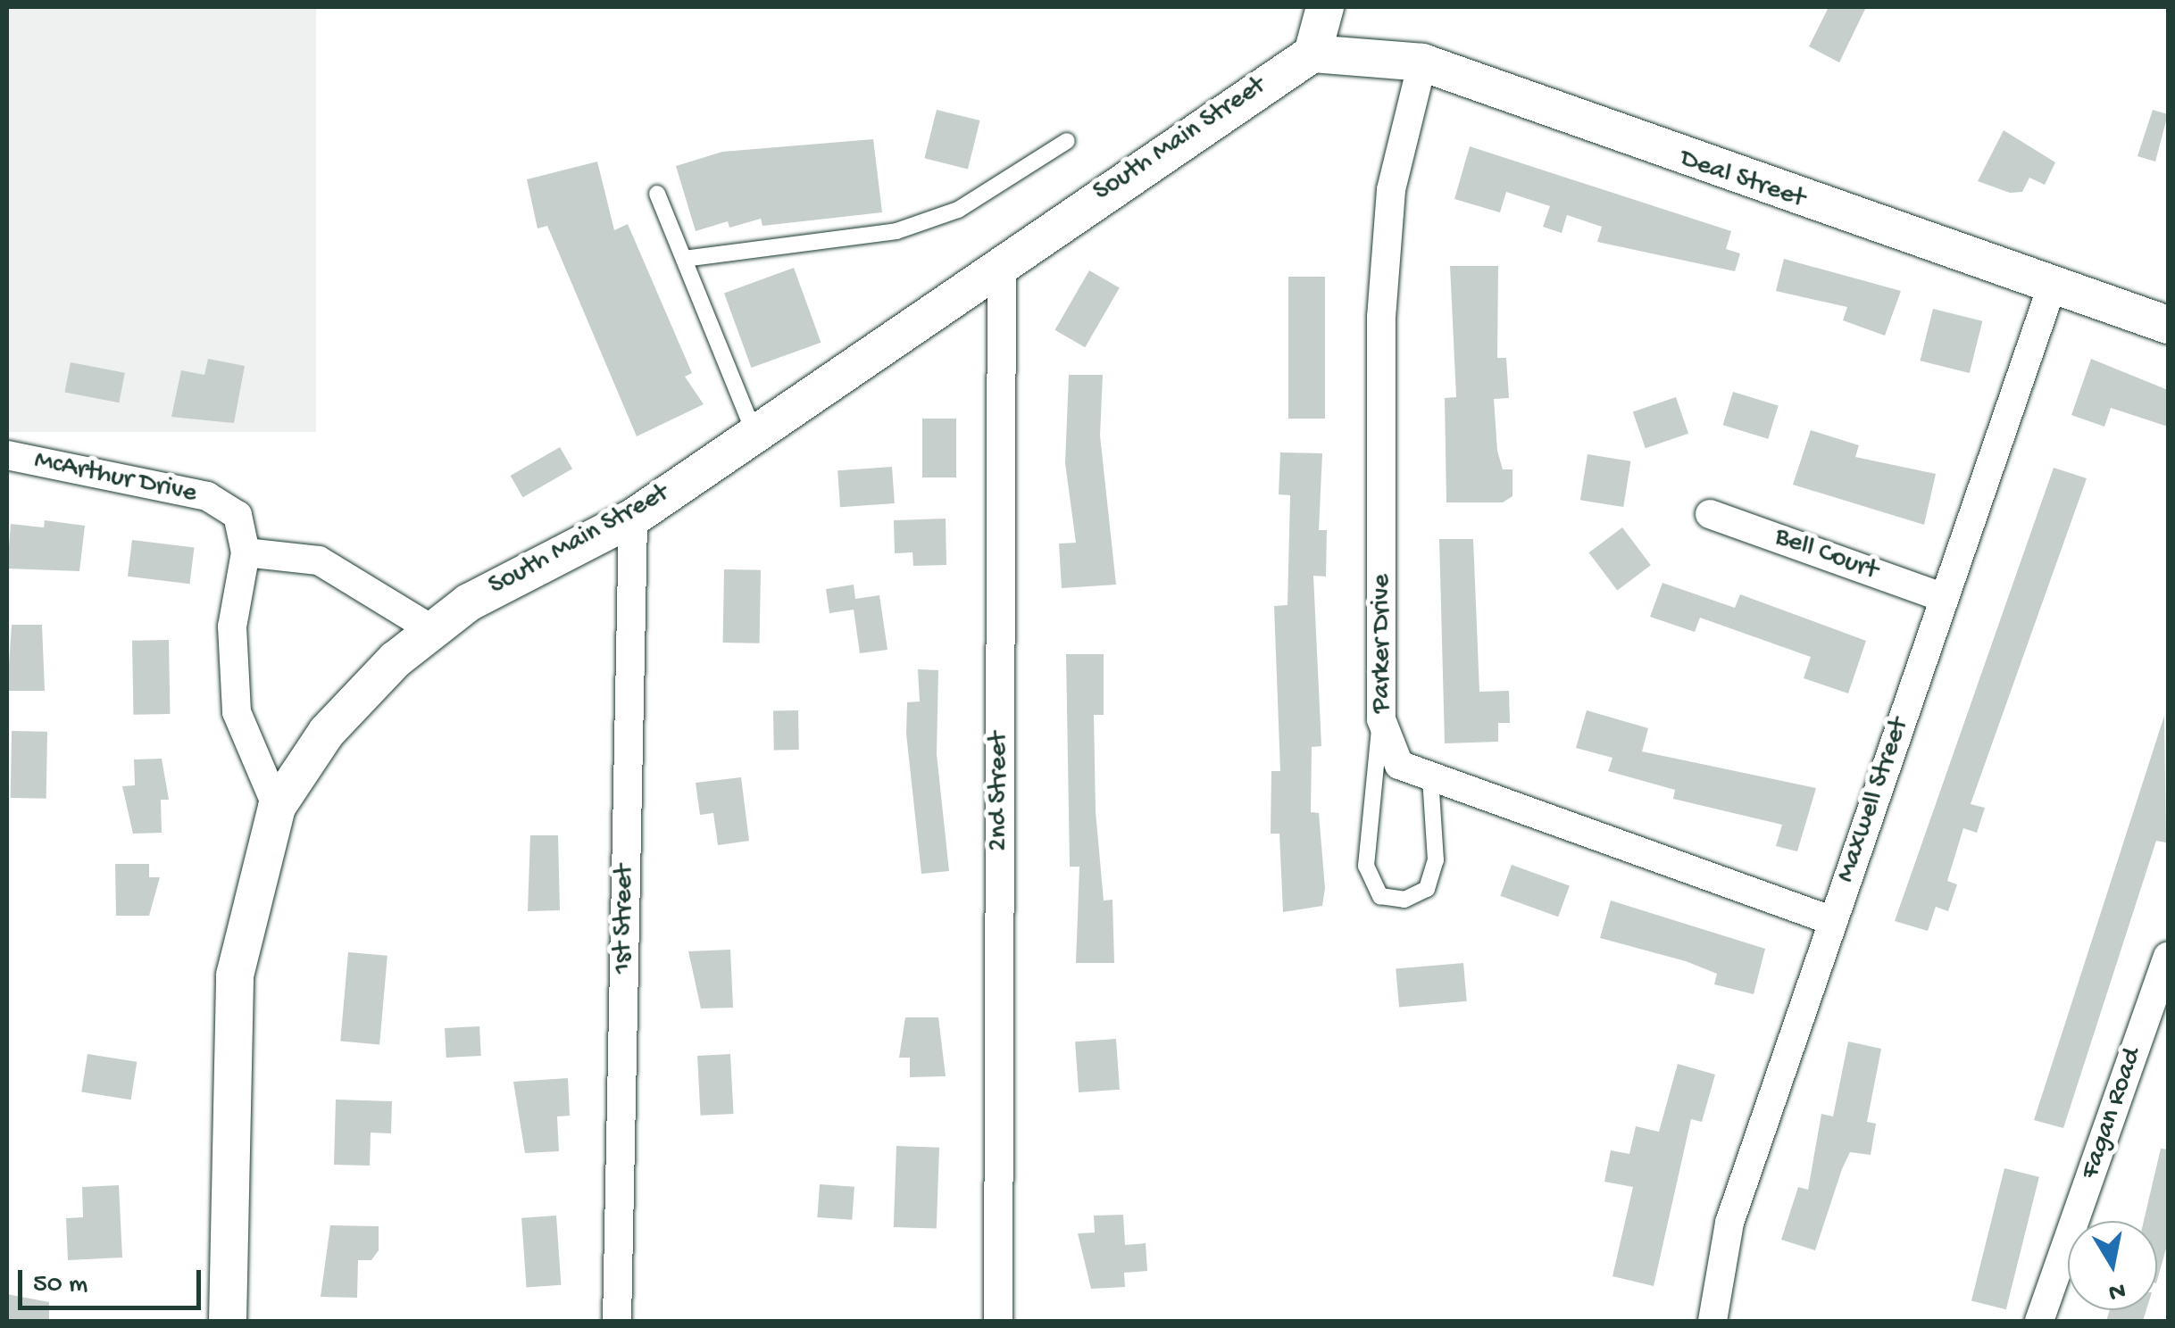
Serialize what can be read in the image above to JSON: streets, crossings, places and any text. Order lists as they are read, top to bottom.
{
  "streets": {
    "street": [
      "South Main Street",
      "Deal Street",
      "McArthur Drive",
      "Bell Court",
      "Parker Drive",
      "2nd Street",
      "Maxwell Street",
      "1st Street",
      "Fagan Road"
    ]
  },
  "crossings": [
    ["South Main Street", "Deal Street"],
    ["South Main Street", "McArthur Drive"],
    ["South Main Street", "2nd Street"],
    ["South Main Street", "1st Street"],
    ["Deal Street", "Parker Drive"],
    ["Deal Street", "Maxwell Street"],
    ["Bell Court", "Maxwell Street"],
    ["Parker Drive", "Maxwell Street"]
  ],
  "scale_bar": "50 m",
  "north": "bottom"
}
